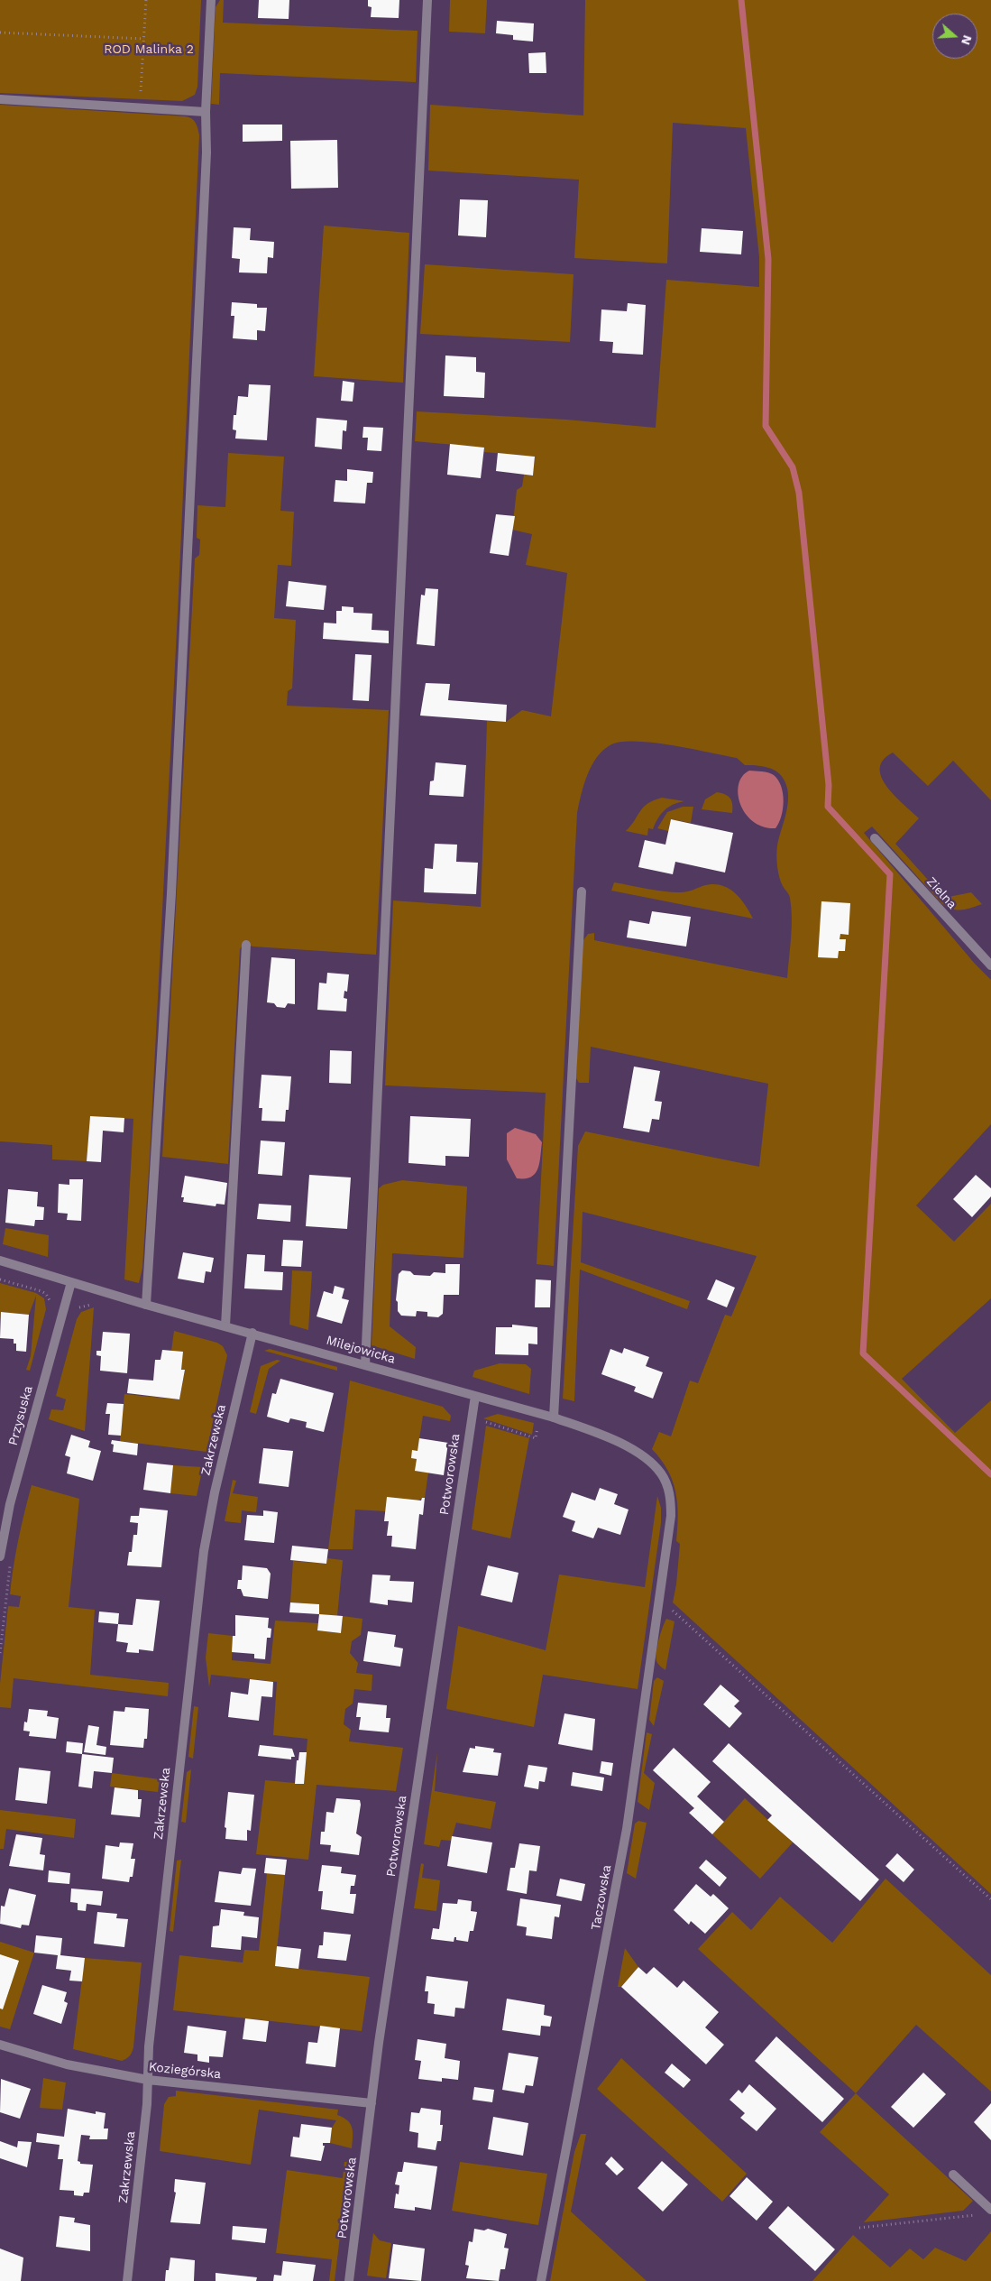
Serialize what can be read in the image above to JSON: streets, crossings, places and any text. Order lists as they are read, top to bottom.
{
  "streets": {
    "street": [
      "Zielna",
      "Milejowicka",
      "Przysuska",
      "Zakrzewska",
      "Potworowska",
      "Taczowska",
      "Koziegórska"
    ]
  },
  "crossings": [
    ["Milejowicka", "Przysuska"],
    ["Milejowicka", "Zakrzewska"],
    ["Milejowicka", "Potworowska"],
    ["Milejowicka", "Taczowska"],
    ["Zakrzewska", "Koziegórska"],
    ["Potworowska", "Koziegórska"]
  ],
  "parks": ["ROD Malinka 2"],
  "north": "right"
}
